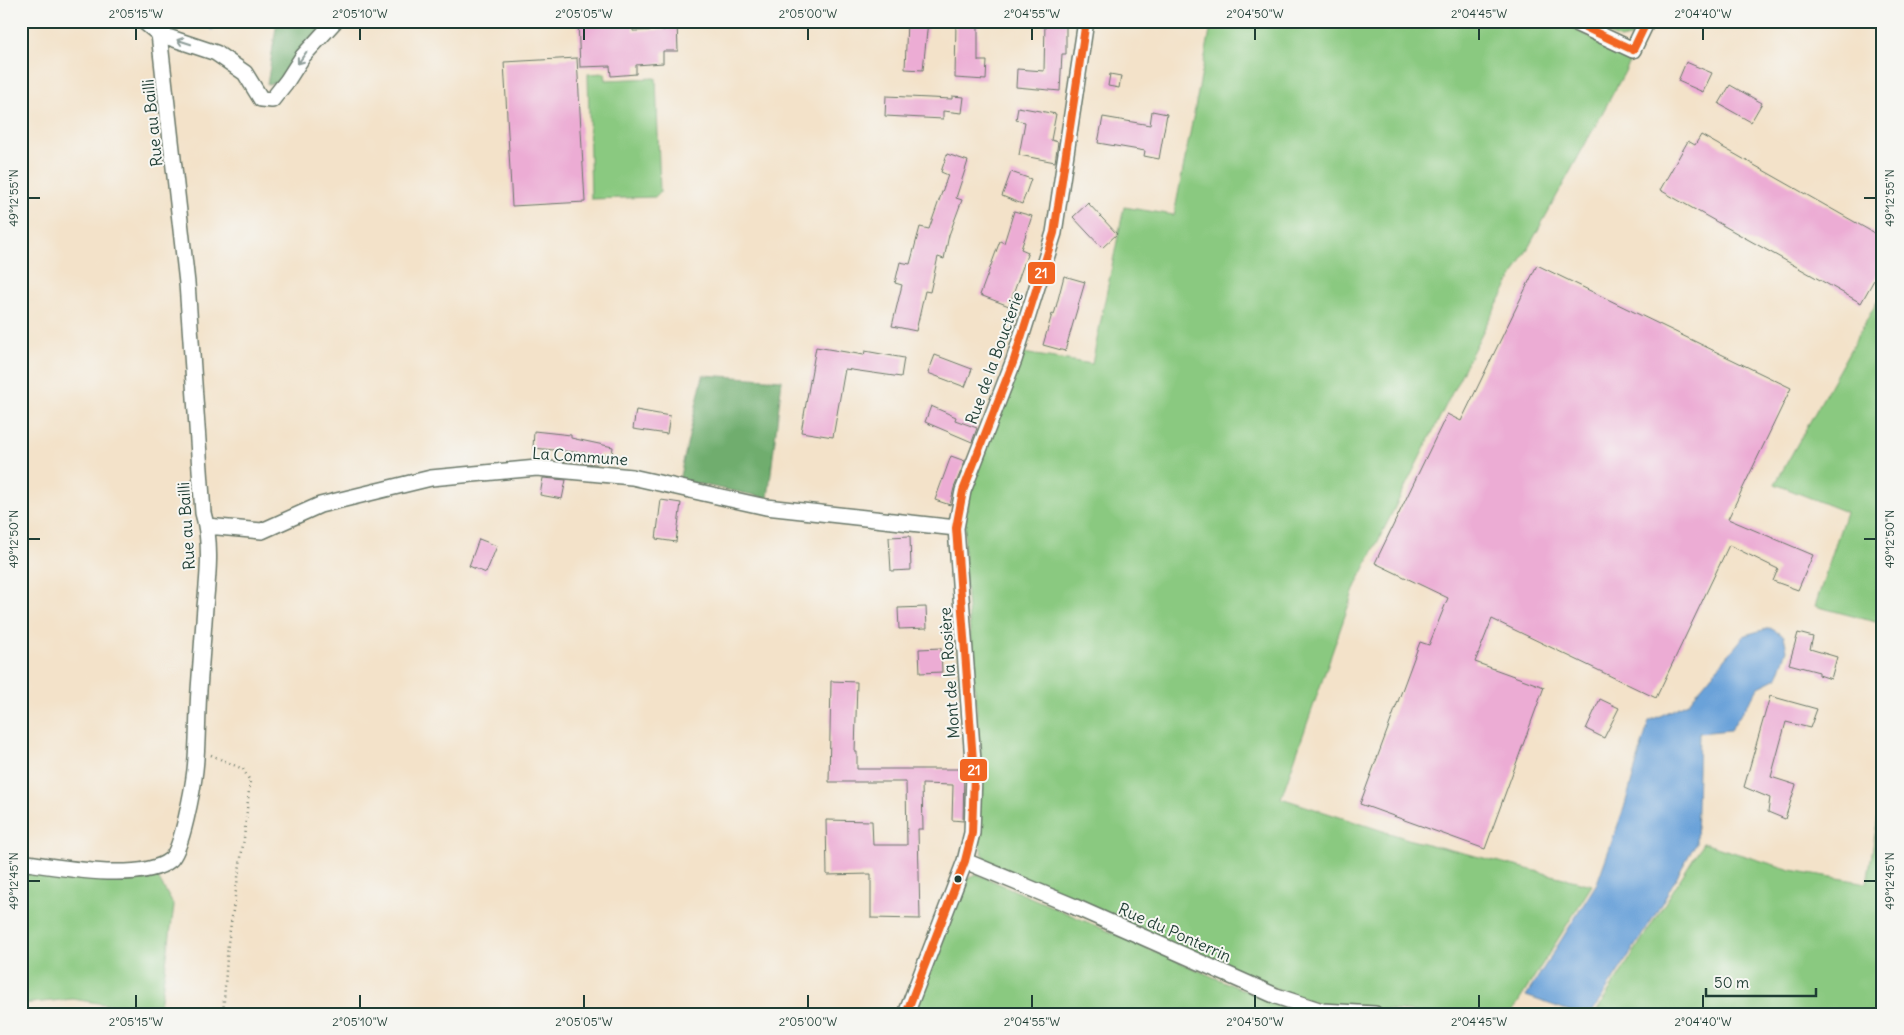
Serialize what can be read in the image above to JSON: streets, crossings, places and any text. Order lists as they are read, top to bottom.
{
  "streets": {
    "street": [
      "Rue au Bailli",
      "Rue de la Boucterie",
      "La Commune",
      "Mont de la Rosière",
      "Rue du Ponterrin"
    ]
  },
  "crossings": [
    ["Rue au Bailli", "La Commune"],
    ["Rue de la Boucterie", "La Commune"],
    ["Rue de la Boucterie", "Mont de la Rosière"],
    ["La Commune", "Mont de la Rosière"],
    ["Mont de la Rosière", "Rue du Ponterrin"]
  ],
  "lines": ["transit line 21"],
  "scale_bar": "50 m",
  "coordinates": [
    "2°05'15\"W",
    "2°05'10\"W",
    "2°05'05\"W",
    "2°05'00\"W",
    "2°04'55\"W",
    "2°04'50\"W",
    "2°04'45\"W",
    "2°04'40\"W",
    "49°12'55\"N",
    "49°12'50\"N",
    "49°12'45\"N"
  ]
}
